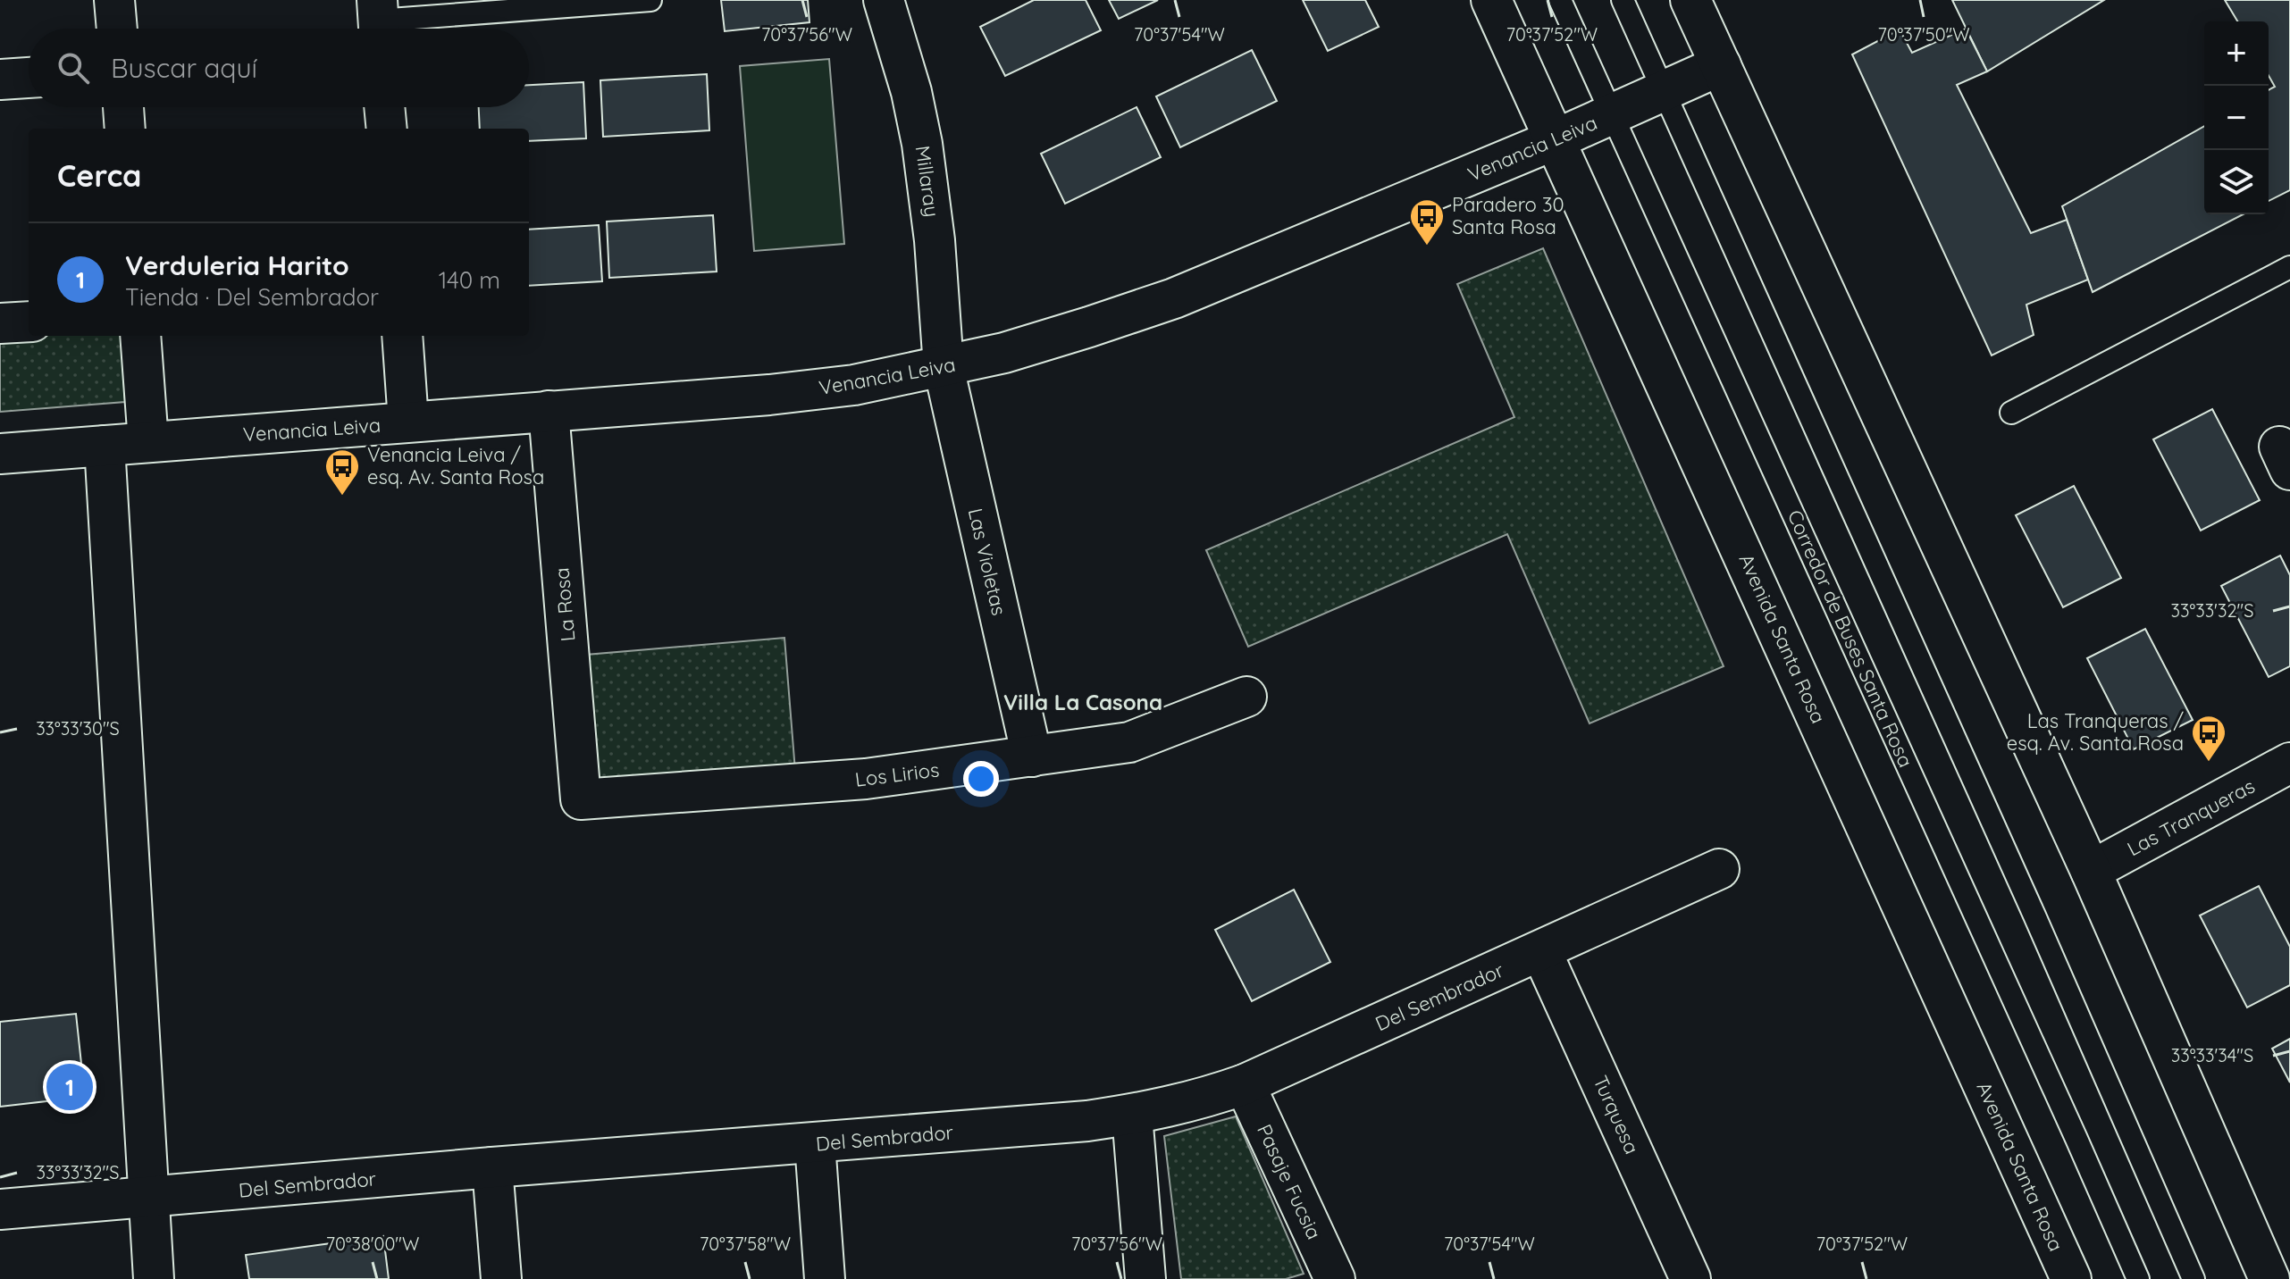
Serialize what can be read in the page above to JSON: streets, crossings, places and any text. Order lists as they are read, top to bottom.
{
  "streets": {
    "street": [
      "Venancia Leiva",
      "Millaray",
      "Las Violetas",
      "La Rosa",
      "Avenida Santa Rosa",
      "Los Lirios",
      "Las Tranqueras",
      "Del Sembrador",
      "Turquesa",
      "Pasaje Fucsia"
    ],
    "lane": ["Corredor de Buses Santa Rosa"]
  },
  "crossings": [
    ["Venancia Leiva", "Millaray"],
    ["Venancia Leiva", "Las Violetas"],
    ["Venancia Leiva", "La Rosa"],
    ["Venancia Leiva", "Avenida Santa Rosa"],
    ["Venancia Leiva", "Corredor de Buses Santa Rosa"],
    ["Millaray", "Las Violetas"],
    ["Las Violetas", "Los Lirios"],
    ["La Rosa", "Los Lirios"],
    ["Del Sembrador", "Turquesa"],
    ["Del Sembrador", "Pasaje Fucsia"]
  ],
  "districts": ["Villa La Casona"],
  "places": {
    "bus stop": ["Paradero 30 Santa Rosa", "Venancia Leiva / esq. Av. Santa Rosa", "Las Tranqueras / esq. Av. Santa Rosa"]
  },
  "page": {
    "map_buttons": ["+", "−"],
    "search": "Buscar aquí",
    "heading": "Cerca",
    "list": [
      {
        "mark": "1",
        "name": "Verduleria Harito",
        "note": "Tienda · Del Sembrador",
        "value": "140 m"
      }
    ],
    "pins": "1"
  },
  "coordinates": [
    "70°37'56\"W",
    "70°37'54\"W",
    "70°37'52\"W",
    "70°37'50\"W",
    "33°33'32\"S",
    "33°33'30\"S",
    "33°33'34\"S",
    "70°38'00\"W",
    "70°37'58\"W"
  ]
}
